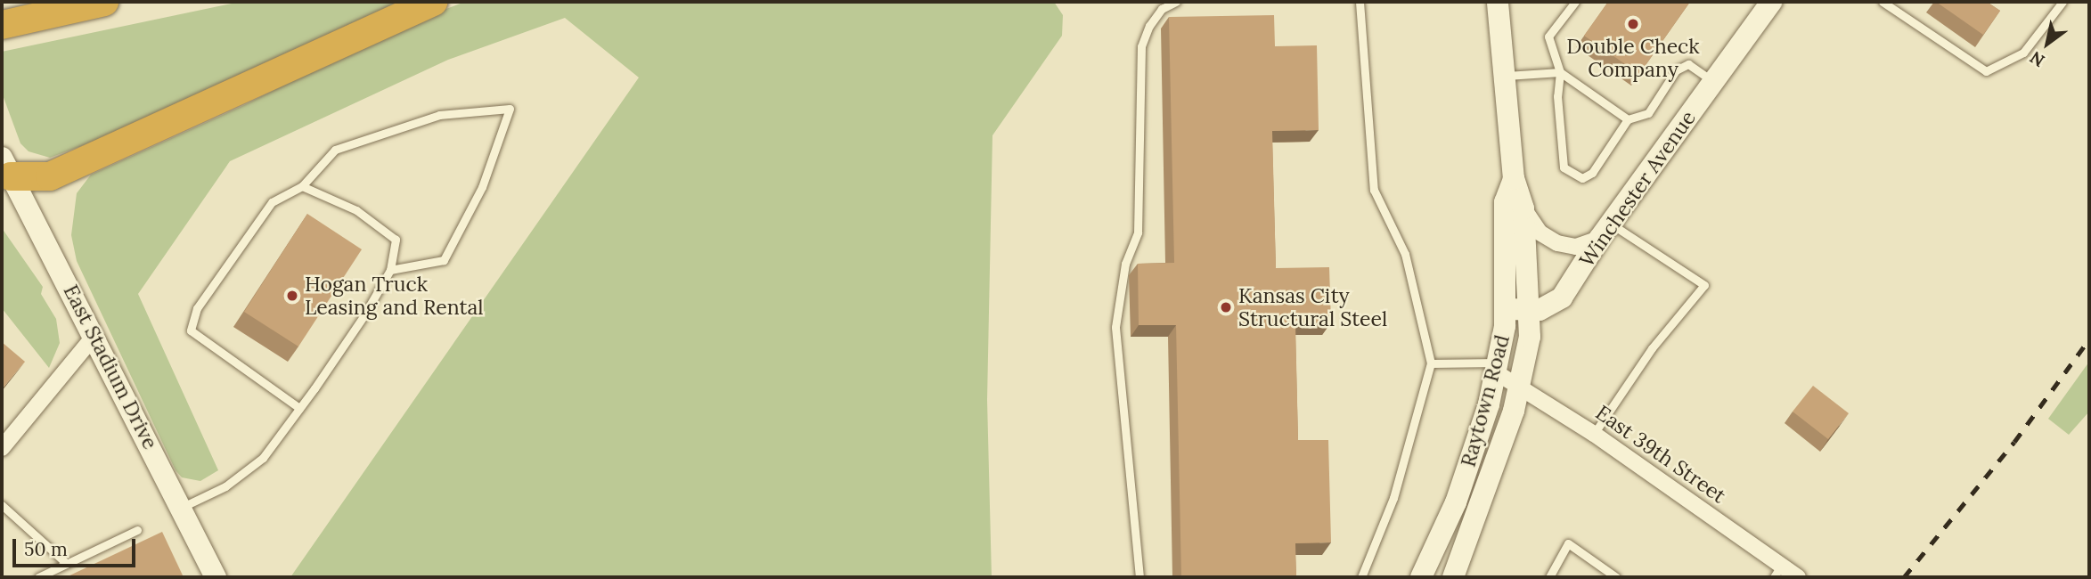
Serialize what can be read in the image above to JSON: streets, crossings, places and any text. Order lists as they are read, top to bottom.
{
  "streets": {
    "main road": ["Winchester Avenue", "East Stadium Drive", "Raytown Road"],
    "street": ["East 39th Street"]
  },
  "crossings": [
    ["Winchester Avenue", "Raytown Road"],
    ["Raytown Road", "East 39th Street"]
  ],
  "places": ["Double Check Company", "Hogan Truck Leasing and Rental", "Kansas City Structural Steel"],
  "scale_bar": "50 m",
  "north": "bottom left"
}
